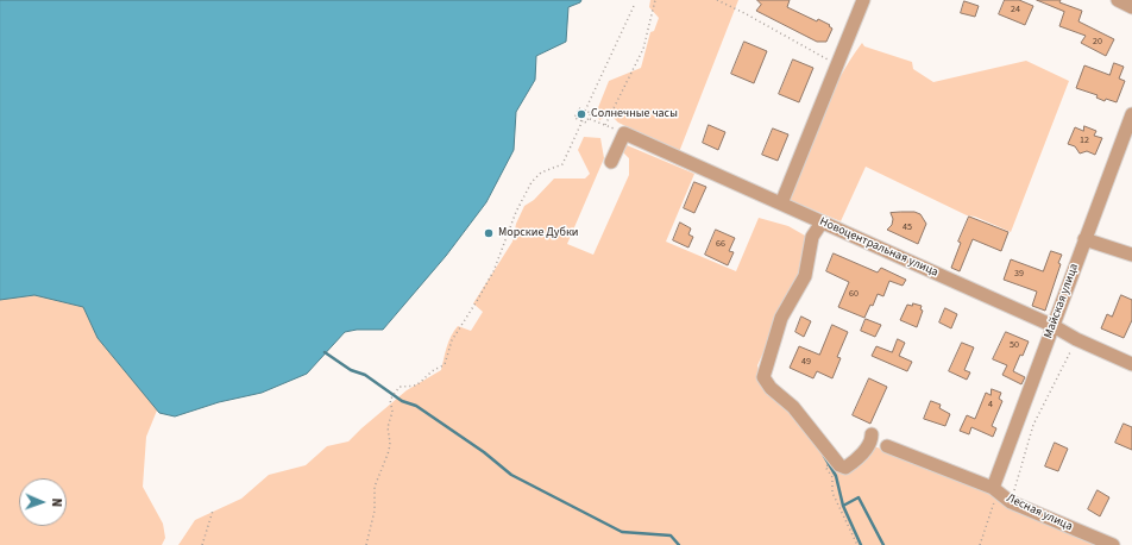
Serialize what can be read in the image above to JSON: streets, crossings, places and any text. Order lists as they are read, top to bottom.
{
  "streets": {
    "street": ["Новоцентральная улица", "Майская улица", "Лесная улица"]
  },
  "crossings": [
    ["Новоцентральная улица", "Майская улица"],
    ["Майская улица", "Лесная улица"]
  ],
  "places": ["Солнечные часы", "Морские Дубки"],
  "house_numbers": [
    "24",
    "20",
    "12",
    "45",
    "66",
    "39",
    "60",
    "50",
    "49",
    "4"
  ],
  "north": "right"
}
